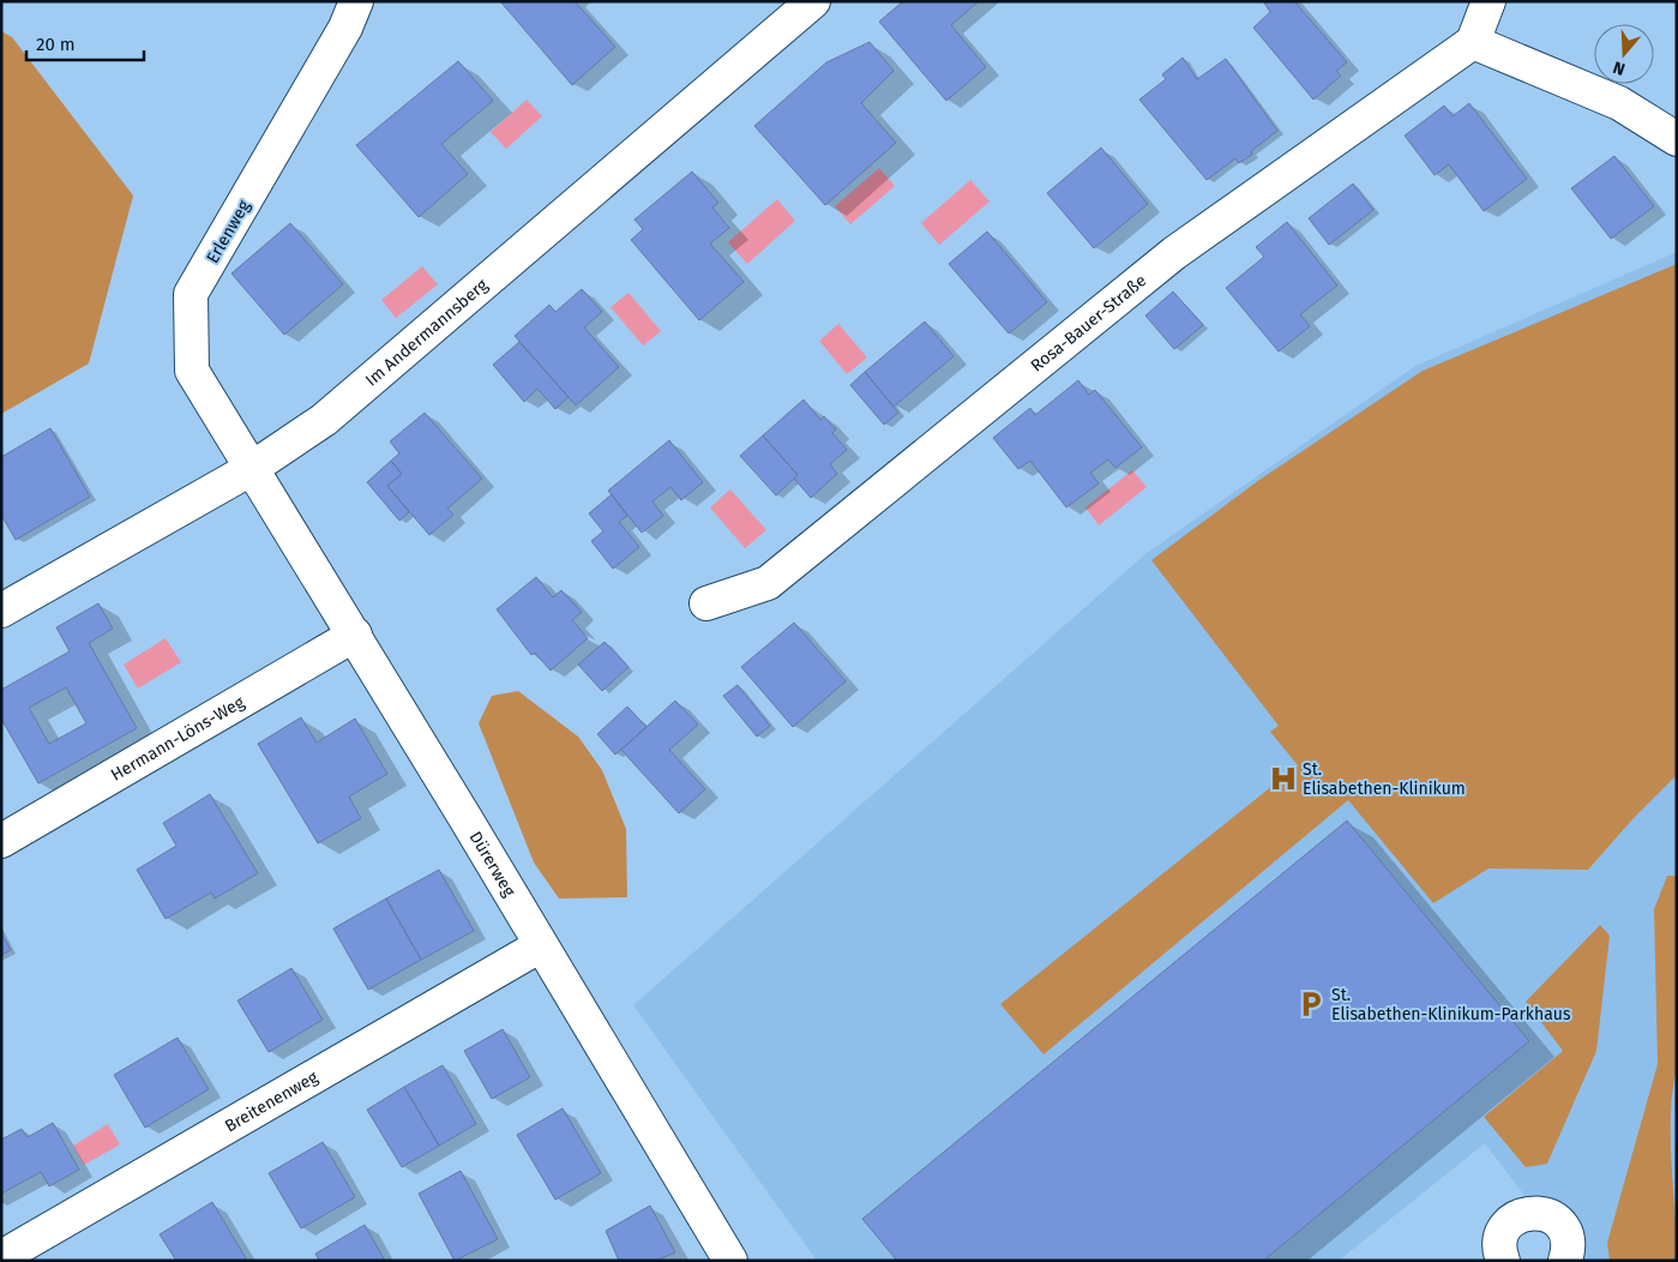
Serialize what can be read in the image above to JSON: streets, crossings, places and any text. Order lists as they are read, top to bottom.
{
  "streets": {
    "street": [
      "Erlenweg",
      "Rosa-Bauer-Straße",
      "Im Andermannsberg",
      "Hermann-Löns-Weg",
      "Dürerweg",
      "Breitenenweg"
    ]
  },
  "crossings": [
    ["Erlenweg", "Im Andermannsberg"],
    ["Erlenweg", "Dürerweg"],
    ["Im Andermannsberg", "Dürerweg"],
    ["Hermann-Löns-Weg", "Dürerweg"],
    ["Dürerweg", "Breitenenweg"]
  ],
  "places": {
    "hospital": ["St. Elisabethen-Klinikum"],
    "parking": ["St. Elisabethen-Klinikum-Parkhaus"]
  },
  "scale_bar": "20 m",
  "north": "bottom"
}
